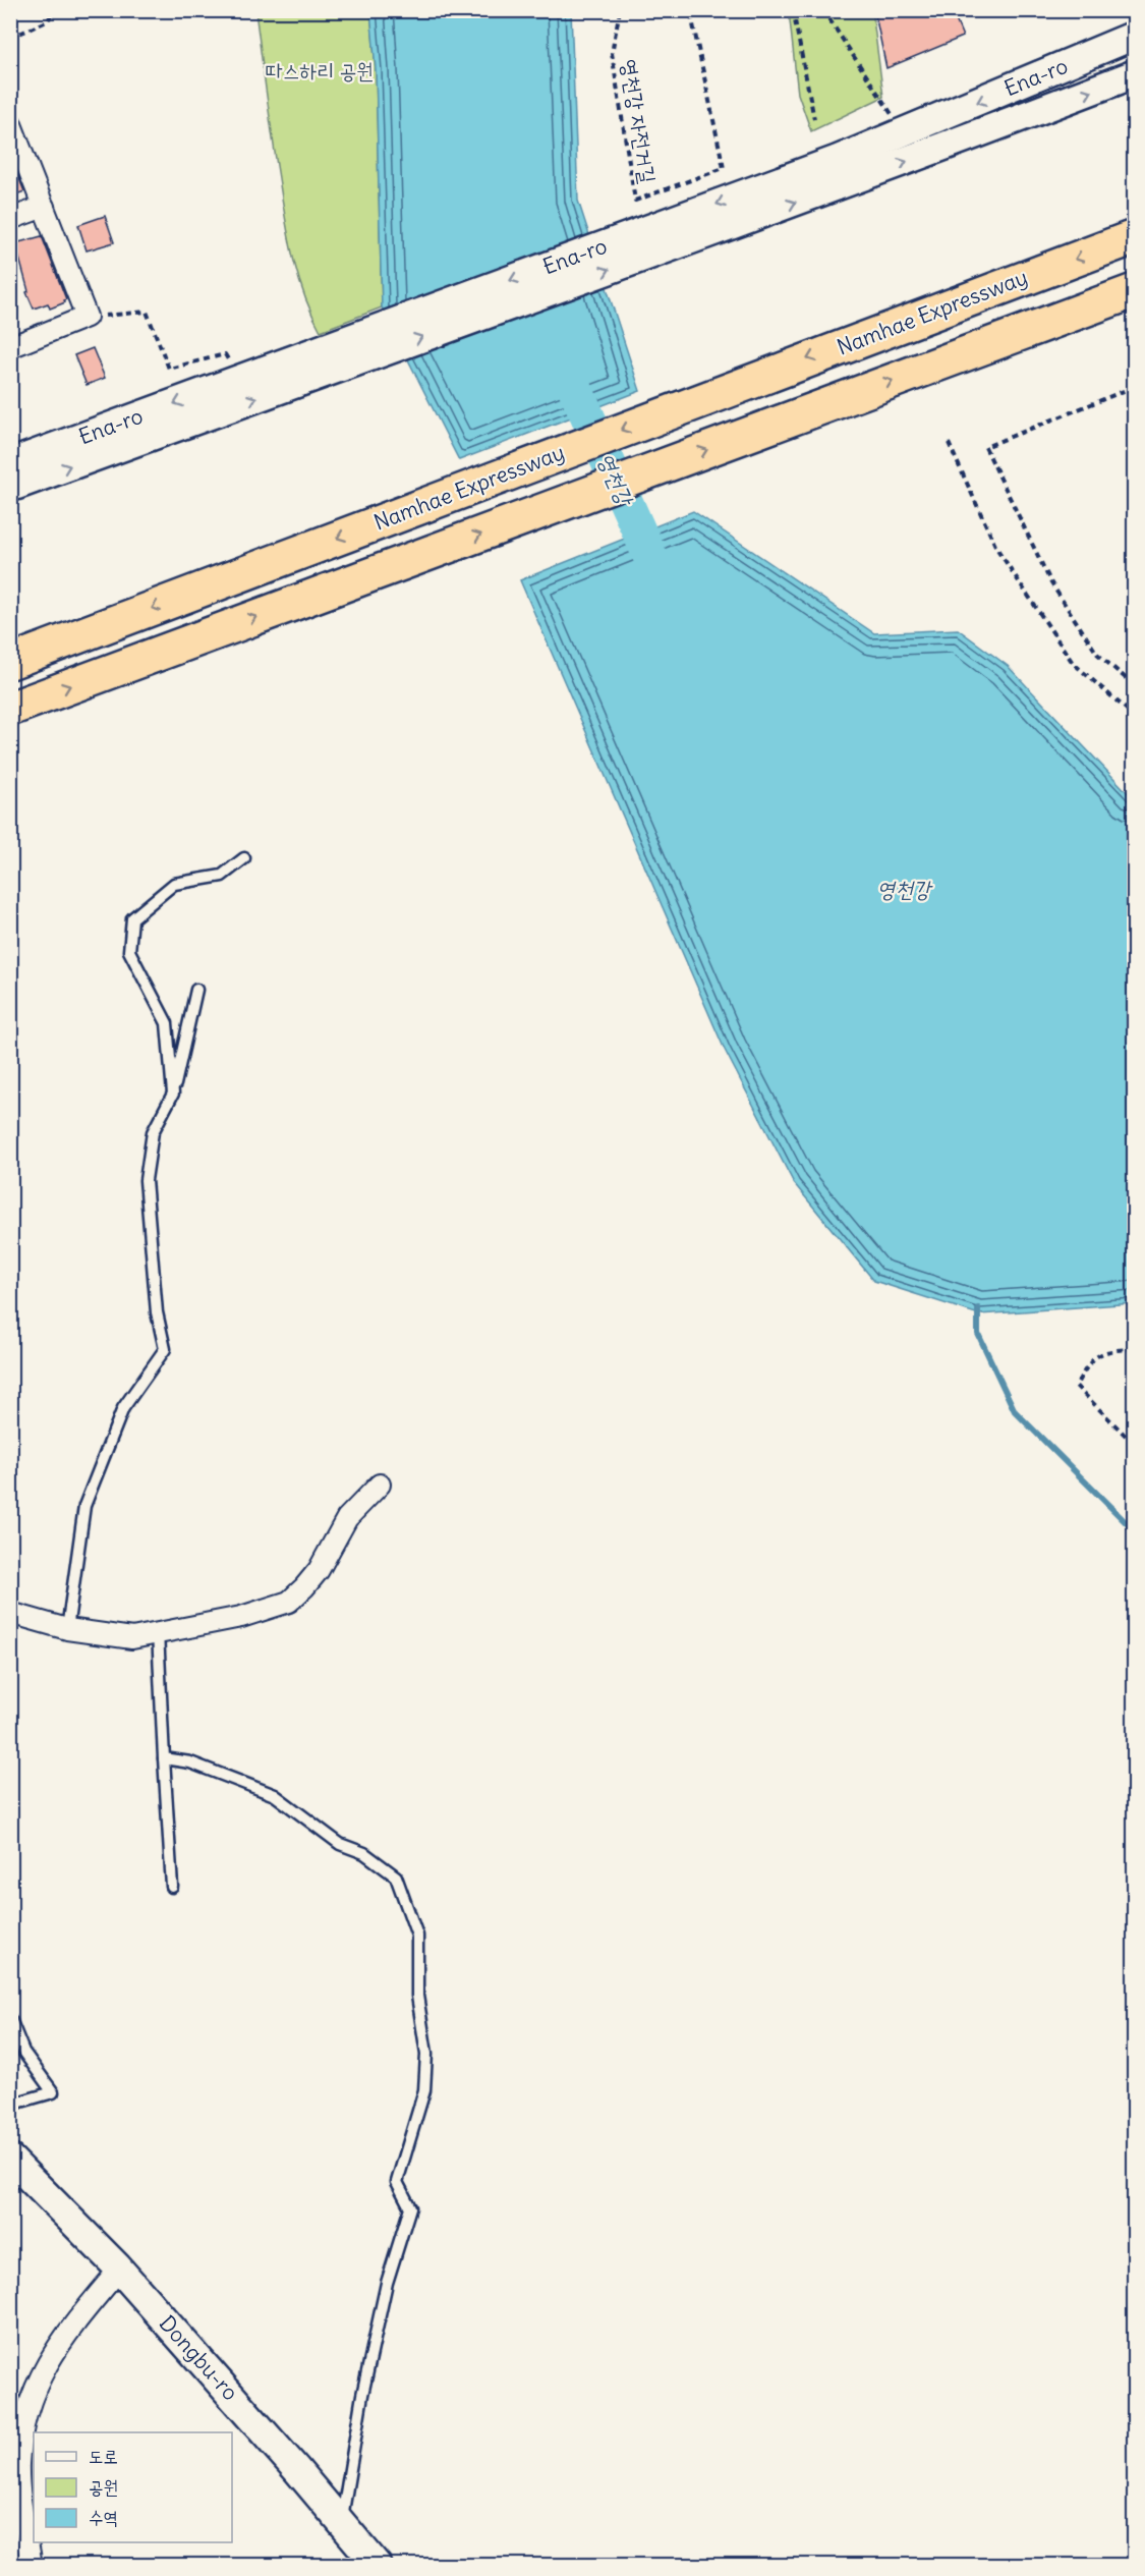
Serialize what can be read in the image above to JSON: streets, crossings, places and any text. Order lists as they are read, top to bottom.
{
  "streets": {
    "highway": ["Namhae Expressway"],
    "street": ["Ena-ro", "Dongbu-ro"],
    "path": ["영천강 자전거길"]
  },
  "water": ["영천강"],
  "parks": ["따스하리 공원"],
  "legend": ["도로", "공원", "수역"]
}
